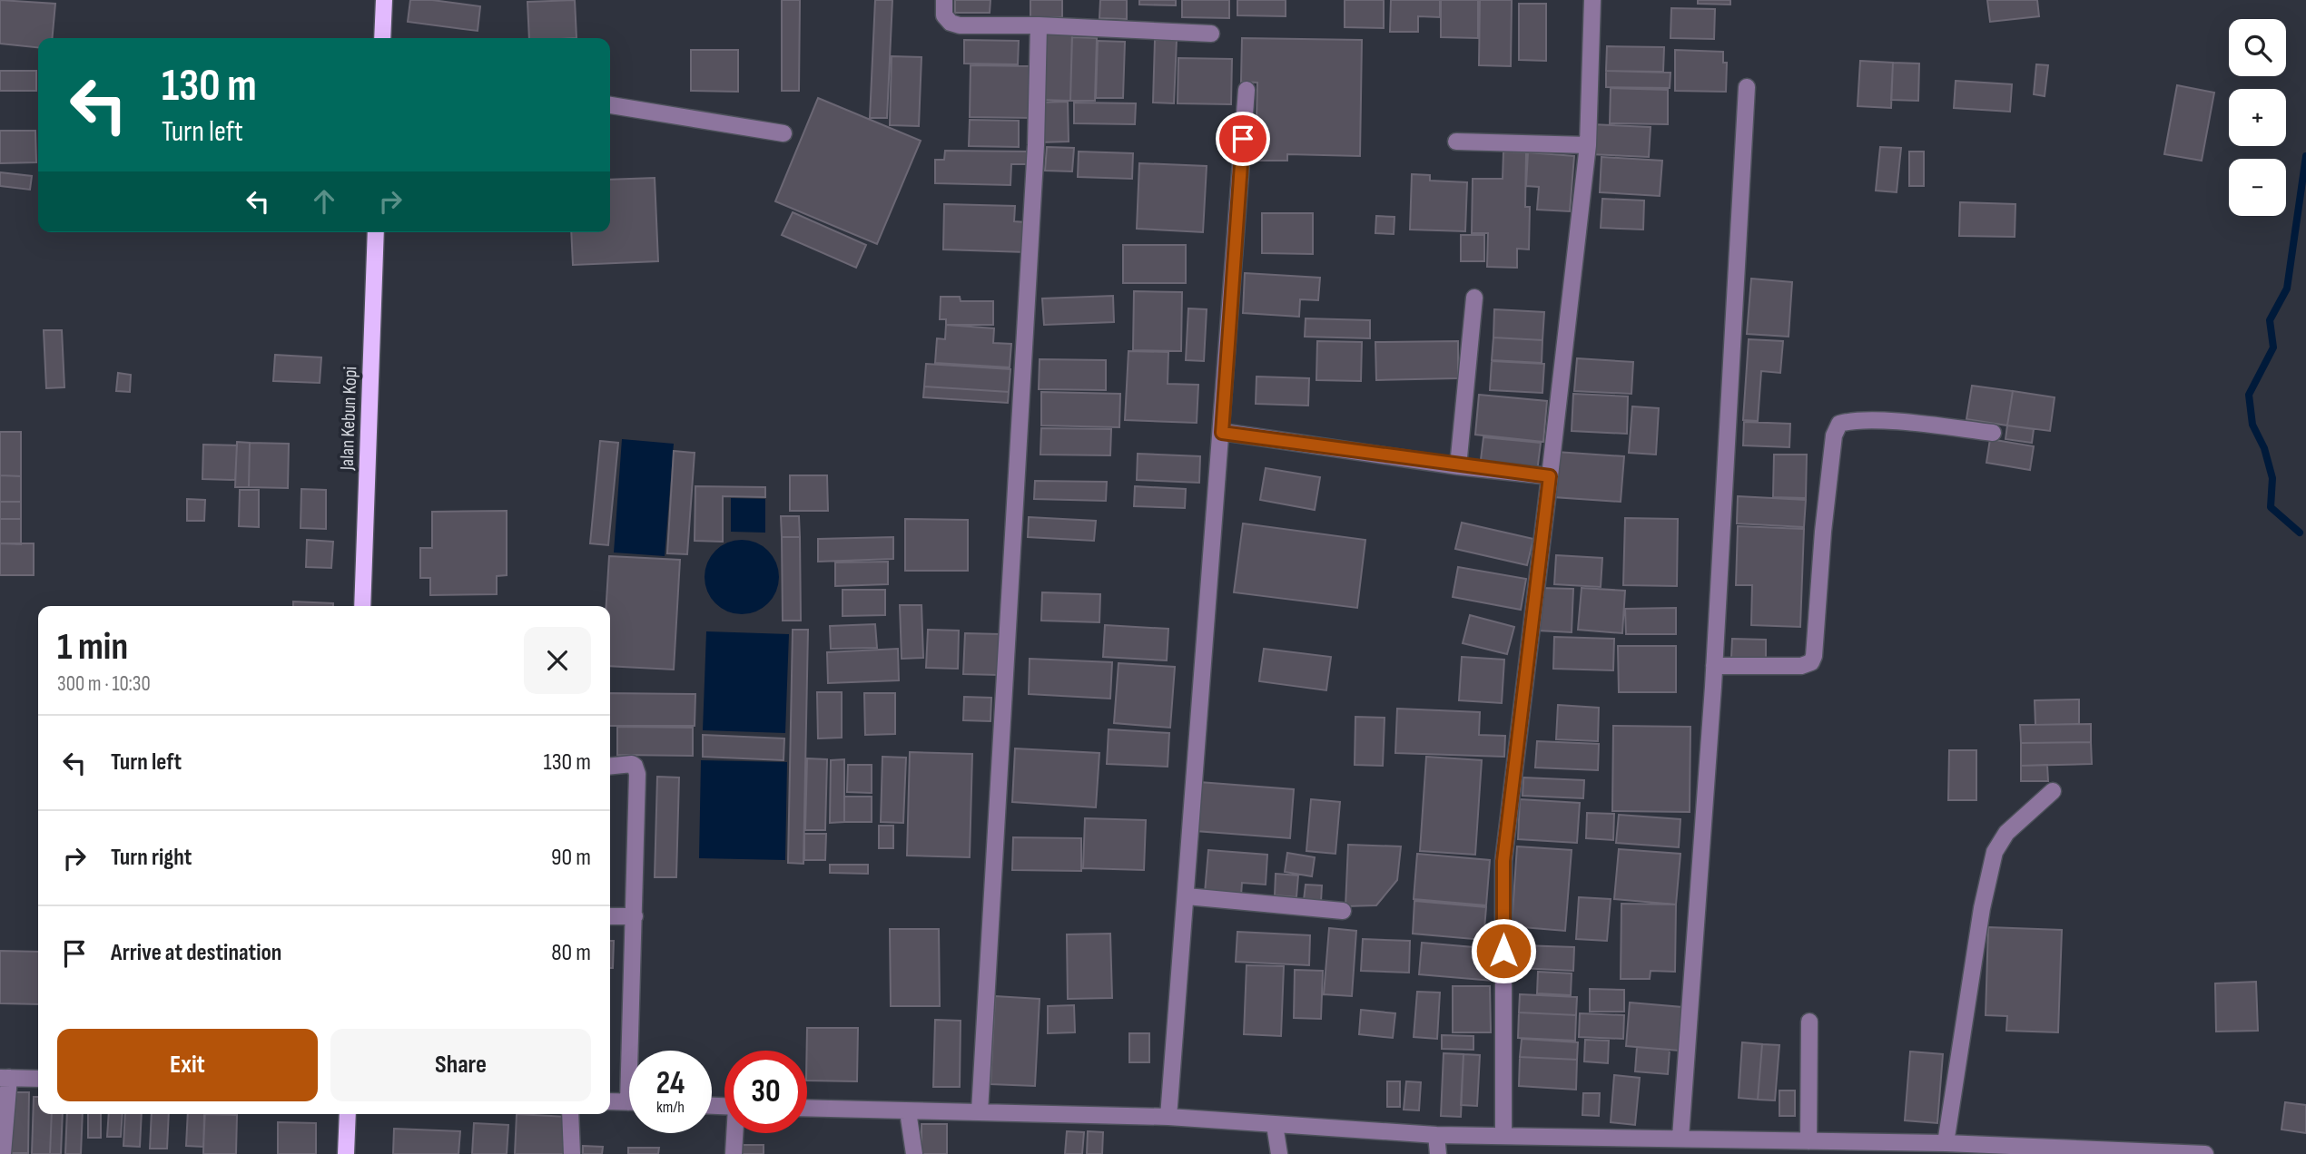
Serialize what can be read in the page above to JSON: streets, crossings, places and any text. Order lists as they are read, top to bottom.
{
  "streets": {
    "main road": ["Jalan Kebun Kopi"]
  },
  "page": {
    "map_buttons": ["+", "−"],
    "turn": ["130 m", "Turn left"],
    "heading": ["1 min", "300 m · 10:30"],
    "list": [
      {
        "name": "Turn left",
        "value": "130 m"
      },
      {
        "name": "Turn right",
        "value": "90 m"
      },
      {
        "name": "Arrive at destination",
        "value": "80 m"
      }
    ],
    "buttons": ["Exit", "Share"],
    "speed": "24 km/h",
    "limit": "30"
  }
}
